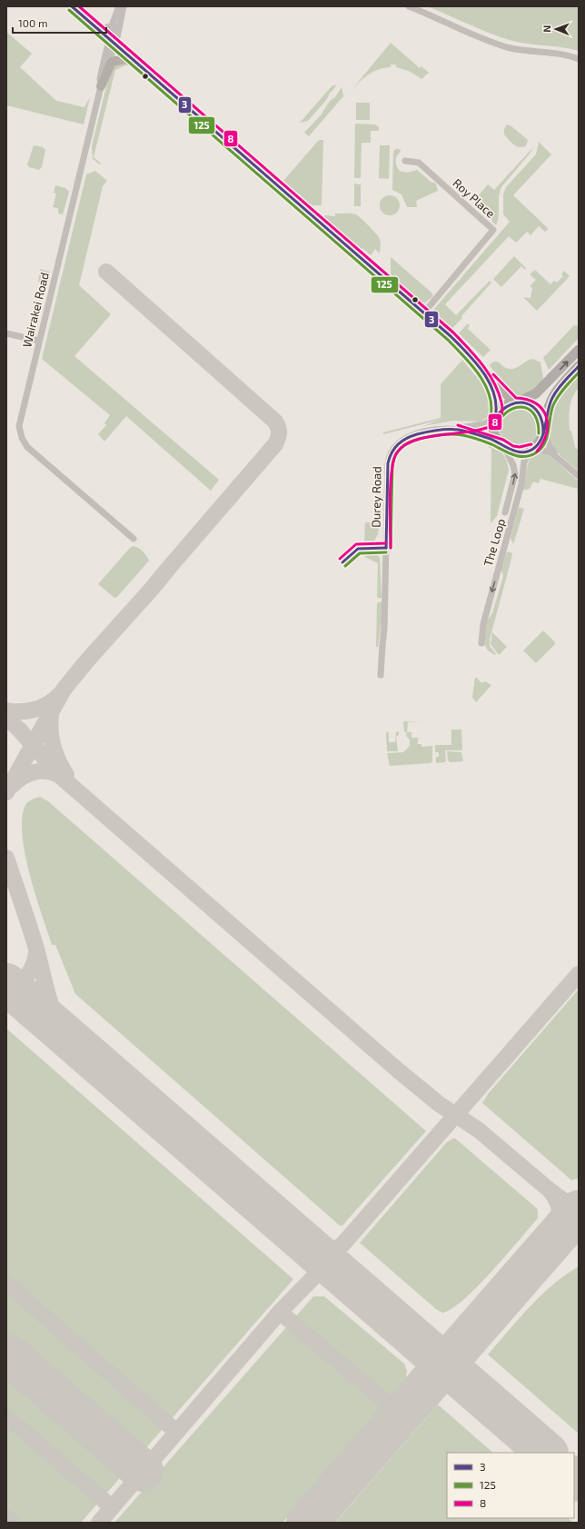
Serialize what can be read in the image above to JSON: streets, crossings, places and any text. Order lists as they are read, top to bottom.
{
  "streets": {
    "street": [
      "Roy Place",
      "Wairakei Road",
      "Durey Road",
      "The Loop"
    ]
  },
  "crossings": [
    ["Durey Road", "The Loop"]
  ],
  "lines": ["transit line 3", "transit line 8", "transit line 125"],
  "legend": ["3", "125", "8"],
  "scale_bar": "100 m",
  "north": "left"
}
